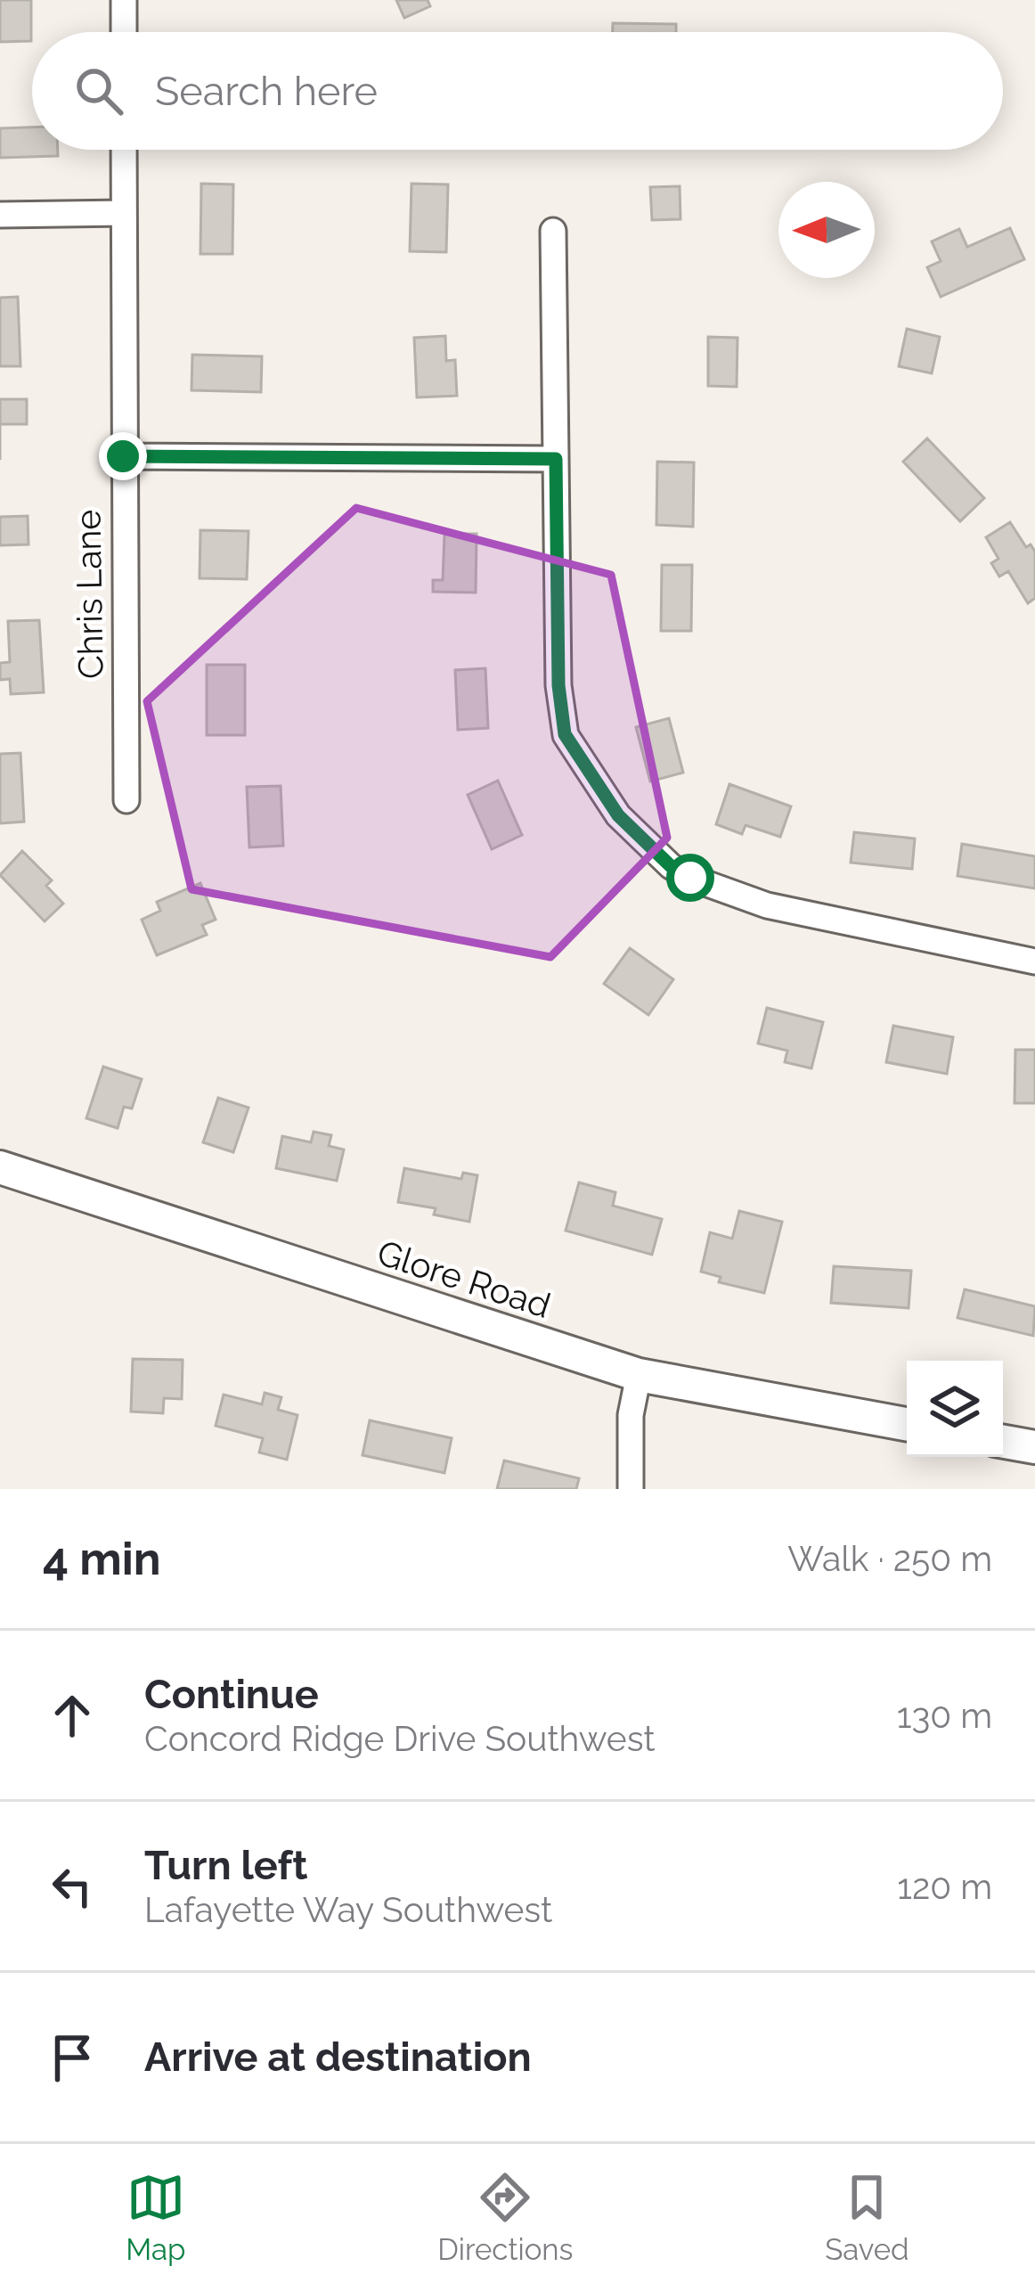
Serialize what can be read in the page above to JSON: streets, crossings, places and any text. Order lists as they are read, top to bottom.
{
  "streets": {
    "street": ["Chris Lane", "Glore Road"]
  },
  "north": "left",
  "page": {
    "search": "Search here",
    "heading": ["4 min", "Walk · 250 m"],
    "list": [
      ["Continue", "Concord Ridge Drive Southwest", "130 m"],
      ["Turn left", "Lafayette Way Southwest", "120 m"],
      "Arrive at destination"
    ],
    "nav": ["Map", "Directions", "Saved"]
  }
}
